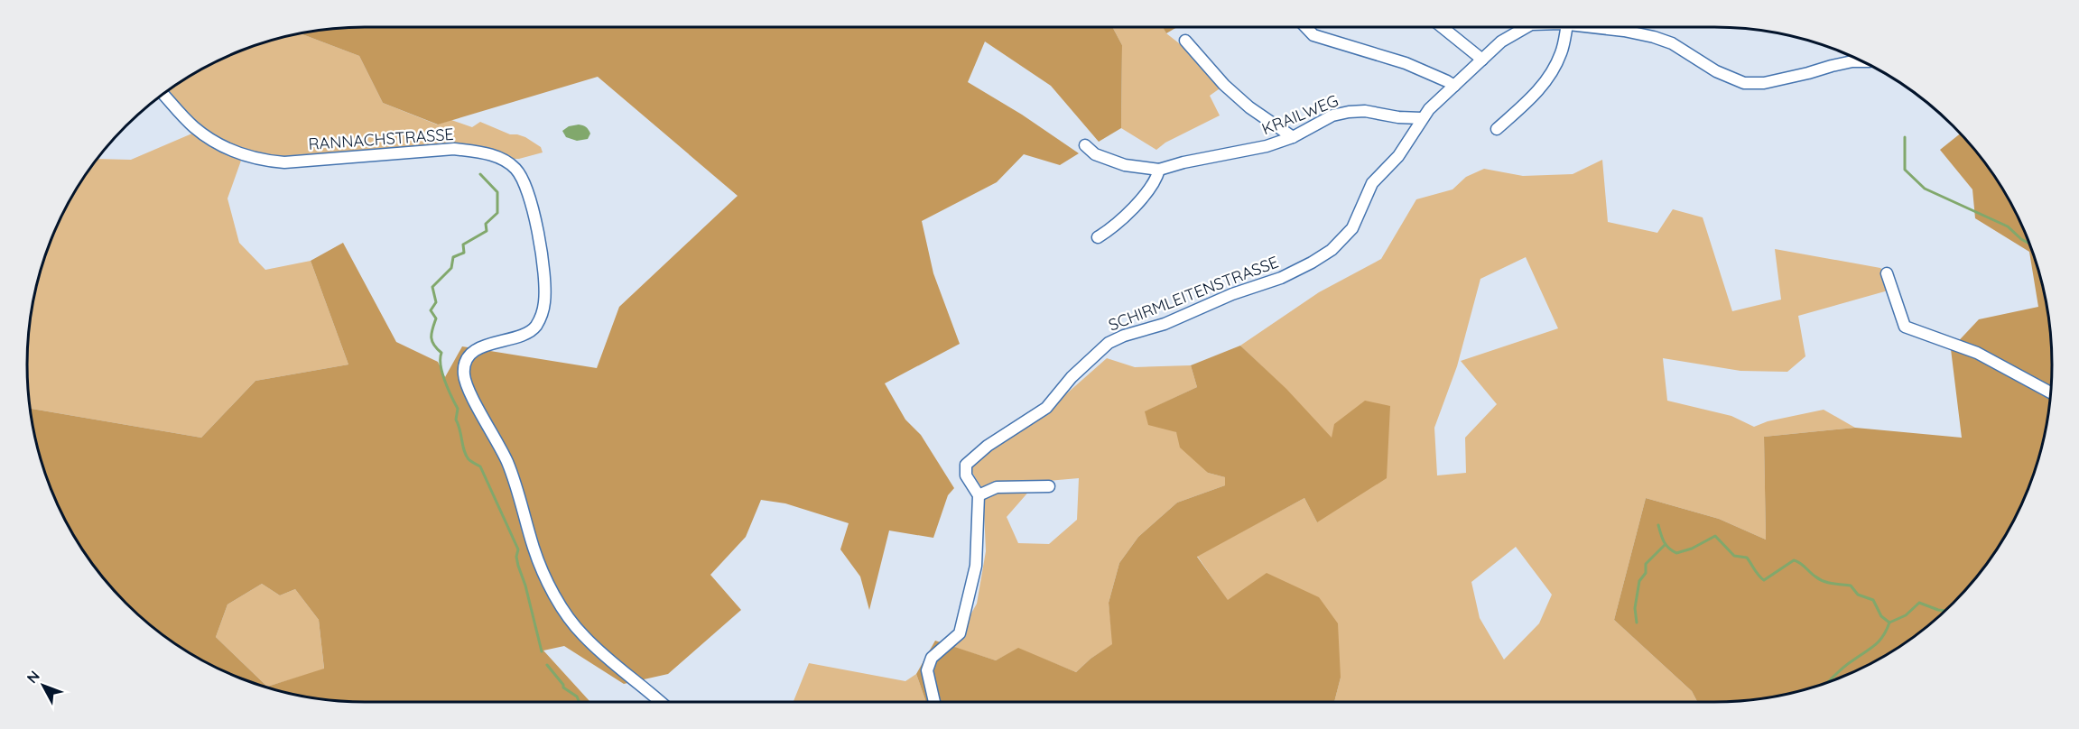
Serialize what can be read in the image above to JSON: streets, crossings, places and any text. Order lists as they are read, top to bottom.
{
  "streets": {
    "street": ["KRAILWEG", "RANNACHSTRASSE", "SCHIRMLEITENSTRASSE"]
  },
  "crossings": [
    ["KRAILWEG", "SCHIRMLEITENSTRASSE"]
  ],
  "north": "top left"
}
